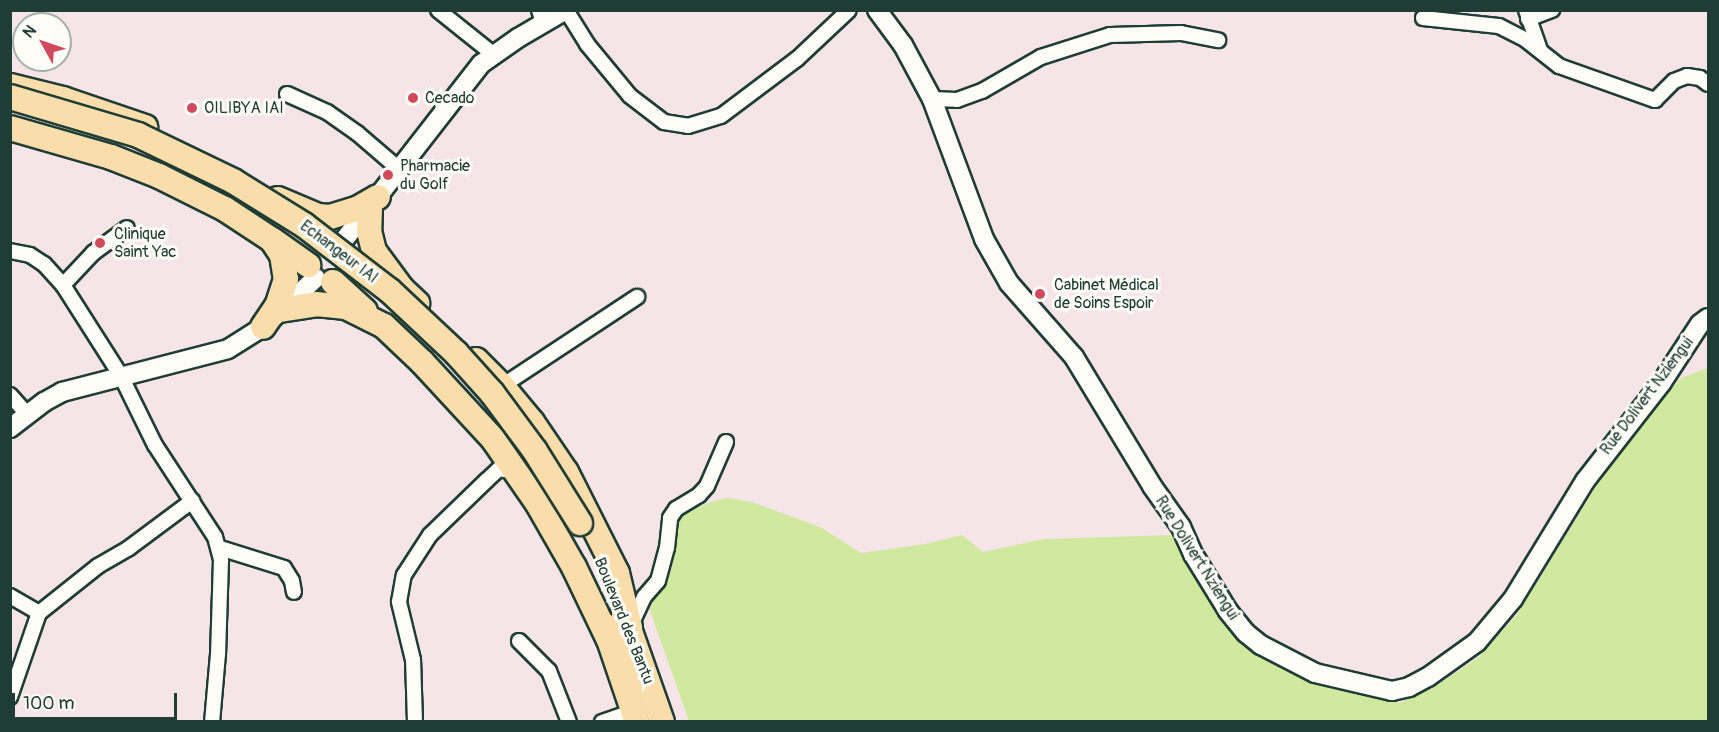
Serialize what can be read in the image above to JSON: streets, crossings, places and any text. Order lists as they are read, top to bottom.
{
  "streets": {
    "highway": ["Echangeur IAI", "Boulevard des Bantu"],
    "street": ["Rue Dolivert Nziengui"]
  },
  "crossings": [
    ["Echangeur IAI", "Boulevard des Bantu"]
  ],
  "places": [
    "Cecado",
    "OILIBYA IAI",
    "Pharmacie du Golf",
    "Clinique Saint Yac",
    "Cabinet Médical de Soins Espoir"
  ],
  "scale_bar": "100 m",
  "north": "top left"
}
